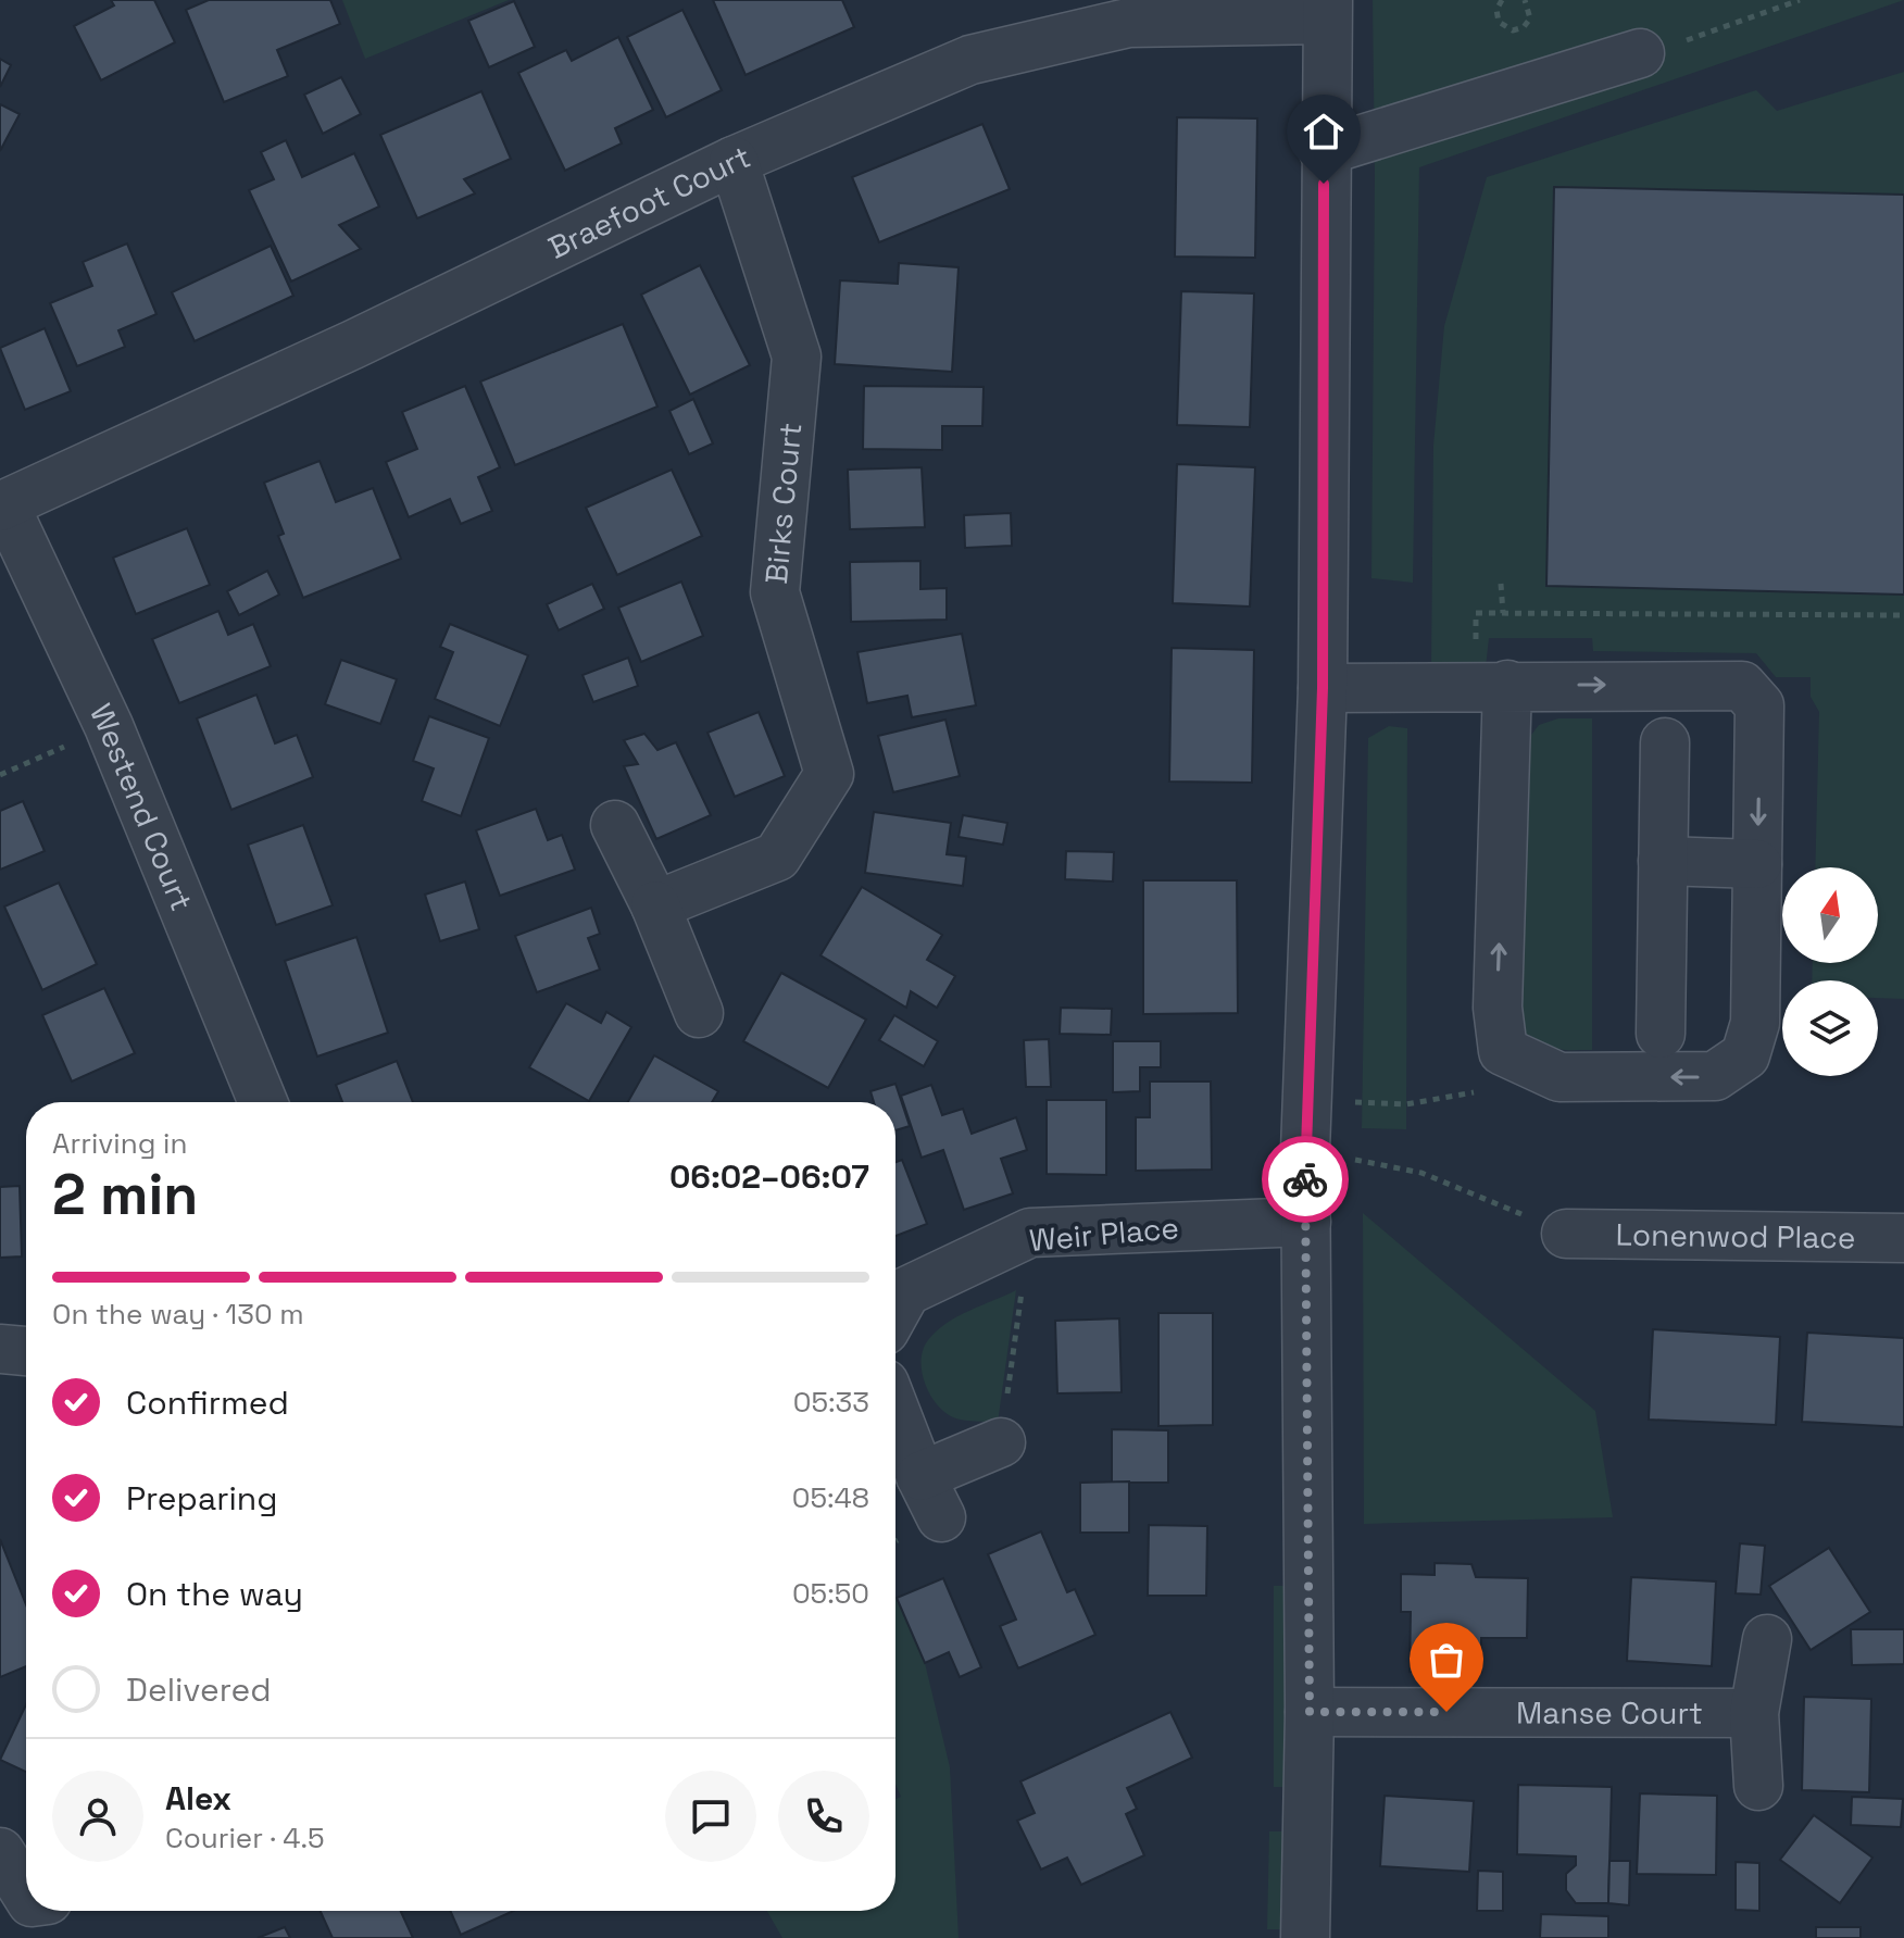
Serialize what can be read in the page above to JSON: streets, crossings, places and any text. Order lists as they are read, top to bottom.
{
  "streets": {
    "street": [
      "Braefoot Court",
      "Birks Court",
      "Westend Court",
      "Weir Place",
      "Lonenwod Place",
      "Manse Court"
    ]
  },
  "crossings": [
    ["Braefoot Court", "Birks Court"],
    ["Braefoot Court", "Westend Court"]
  ],
  "north": "top",
  "page": {
    "heading": ["2 min", "Arriving in", "06:02–06:07"],
    "panel": ["Alex", "Courier · 4.5"],
    "bar": "On the way · 130 m",
    "list": [
      ["Confirmed", "05:33"],
      ["Preparing", "05:48"],
      ["On the way", "05:50"],
      "Delivered"
    ]
  }
}
